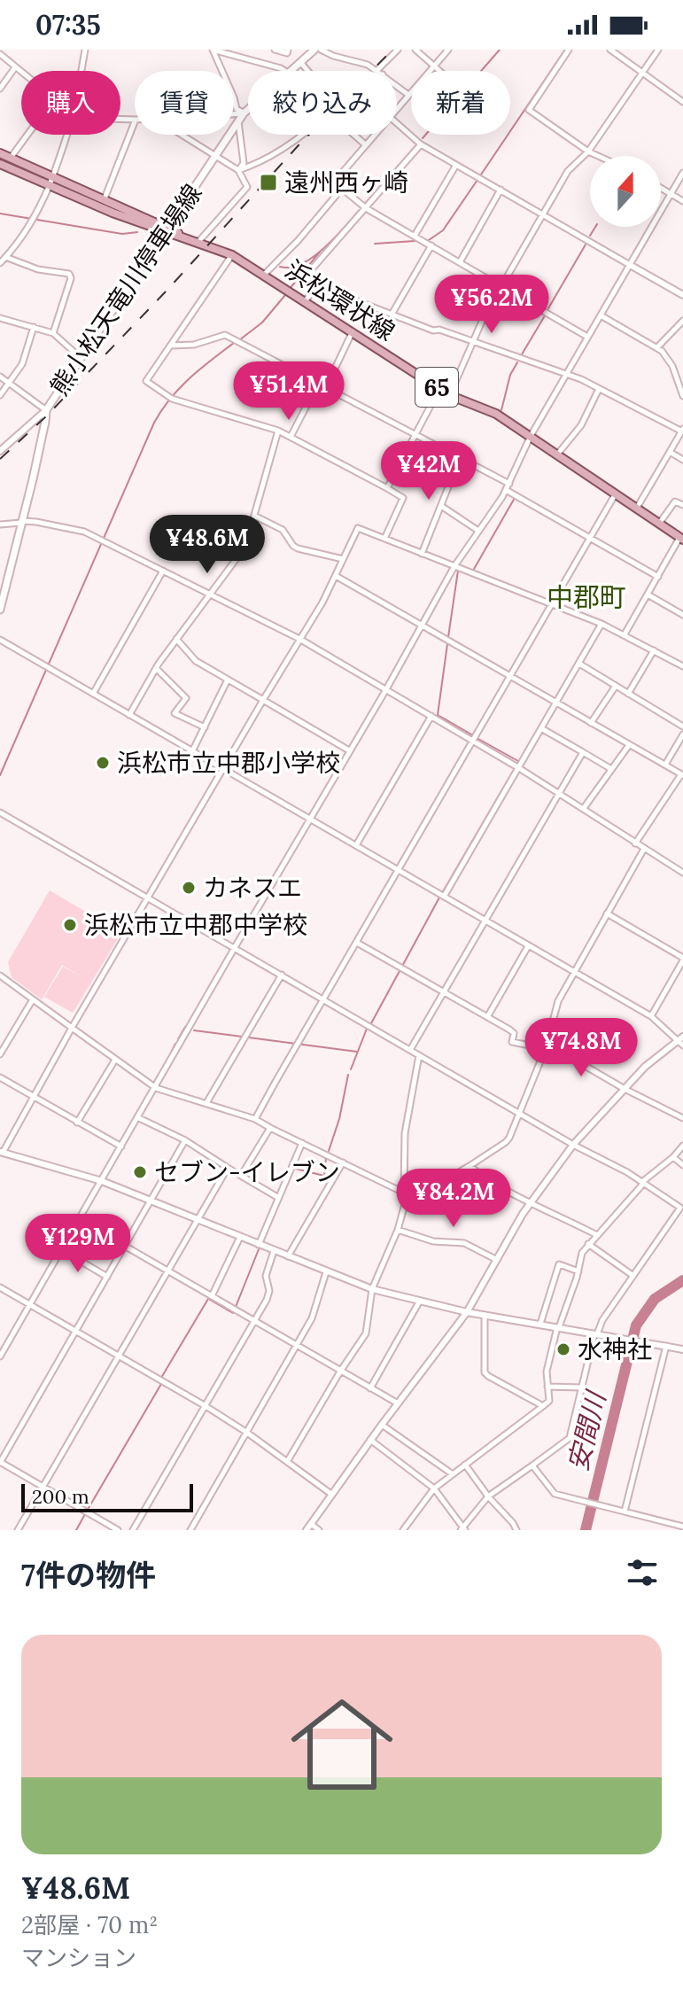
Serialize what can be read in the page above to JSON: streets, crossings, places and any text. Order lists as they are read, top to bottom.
{
  "streets": {
    "main road": ["熊小松天竜川停車場線", "浜松環状線", "65"]
  },
  "crossings": [
    ["熊小松天竜川停車場線", "浜松環状線"]
  ],
  "districts": ["中郡町"],
  "water": ["安間川"],
  "places": {
    "transit": ["遠州西ヶ崎"],
    "other": [
      "浜松市立中郡小学校",
      "カネスエ",
      "浜松市立中郡中学校",
      "セブン-イレブン",
      "水神社"
    ]
  },
  "scale_bar": "200 m",
  "north": "top",
  "page": {
    "status": "07:35",
    "chip": [
      "購入",
      "賃貸",
      "絞り込み",
      "新着"
    ],
    "price": [
      "¥56.2M",
      "¥51.4M",
      "¥42M",
      "¥48.6M",
      "¥74.8M",
      "¥84.2M",
      "¥129M"
    ],
    "scale": "200 m",
    "heading": "7件の物件",
    "list": [
      {
        "name": "¥48.6M",
        "note": "2部屋 · 70 m² · マンション"
      }
    ]
  }
}
